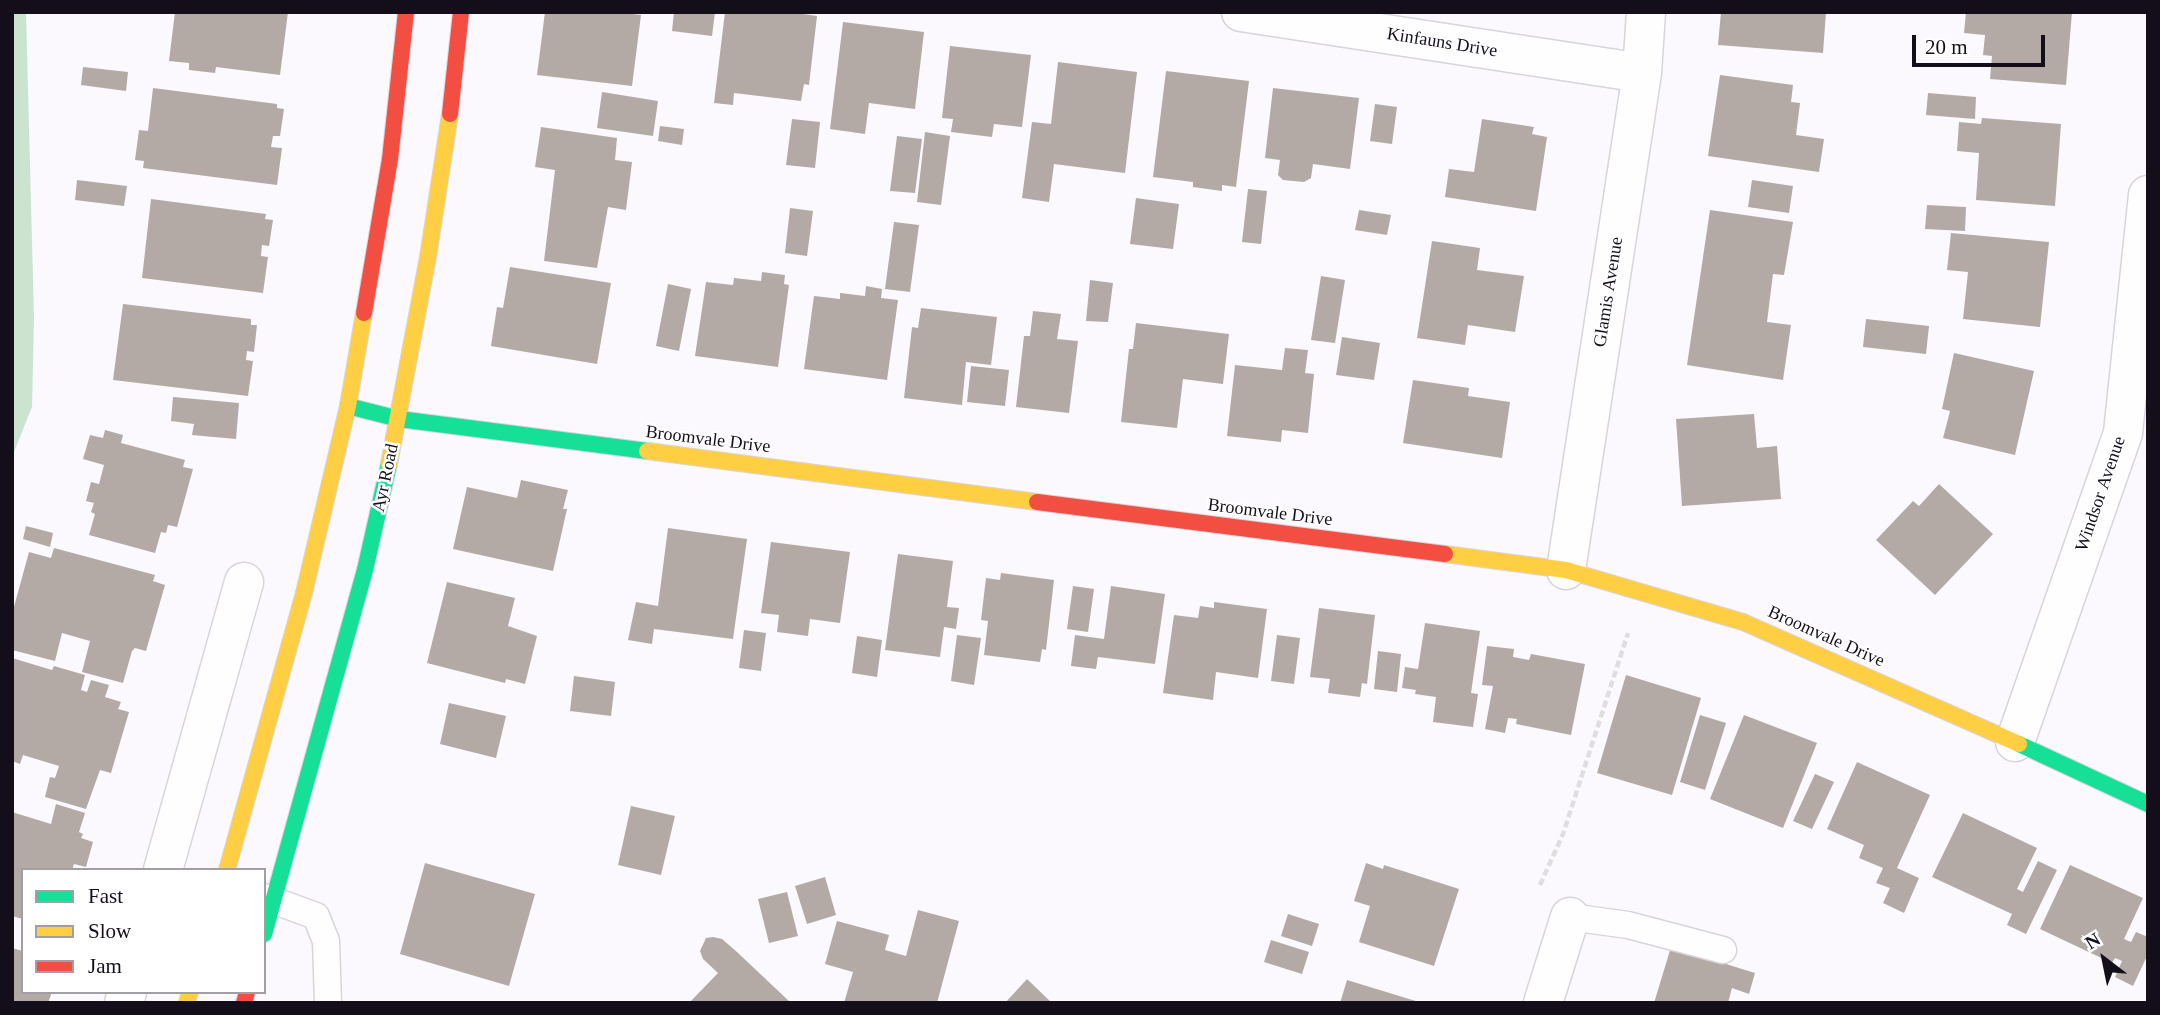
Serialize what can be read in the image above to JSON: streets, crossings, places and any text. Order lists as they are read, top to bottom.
{
  "streets": {
    "main road": ["Broomvale Drive", "Ayr Road"],
    "street": ["Kinfauns Drive", "Glamis Avenue", "Windsor Avenue"]
  },
  "crossings": [
    ["Kinfauns Drive", "Glamis Avenue"],
    ["Glamis Avenue", "Broomvale Drive"],
    ["Broomvale Drive", "Ayr Road"],
    ["Broomvale Drive", "Windsor Avenue"]
  ],
  "legend": ["Fast", "Slow", "Jam"],
  "scale_bar": "20 m",
  "north": "top left"
}
